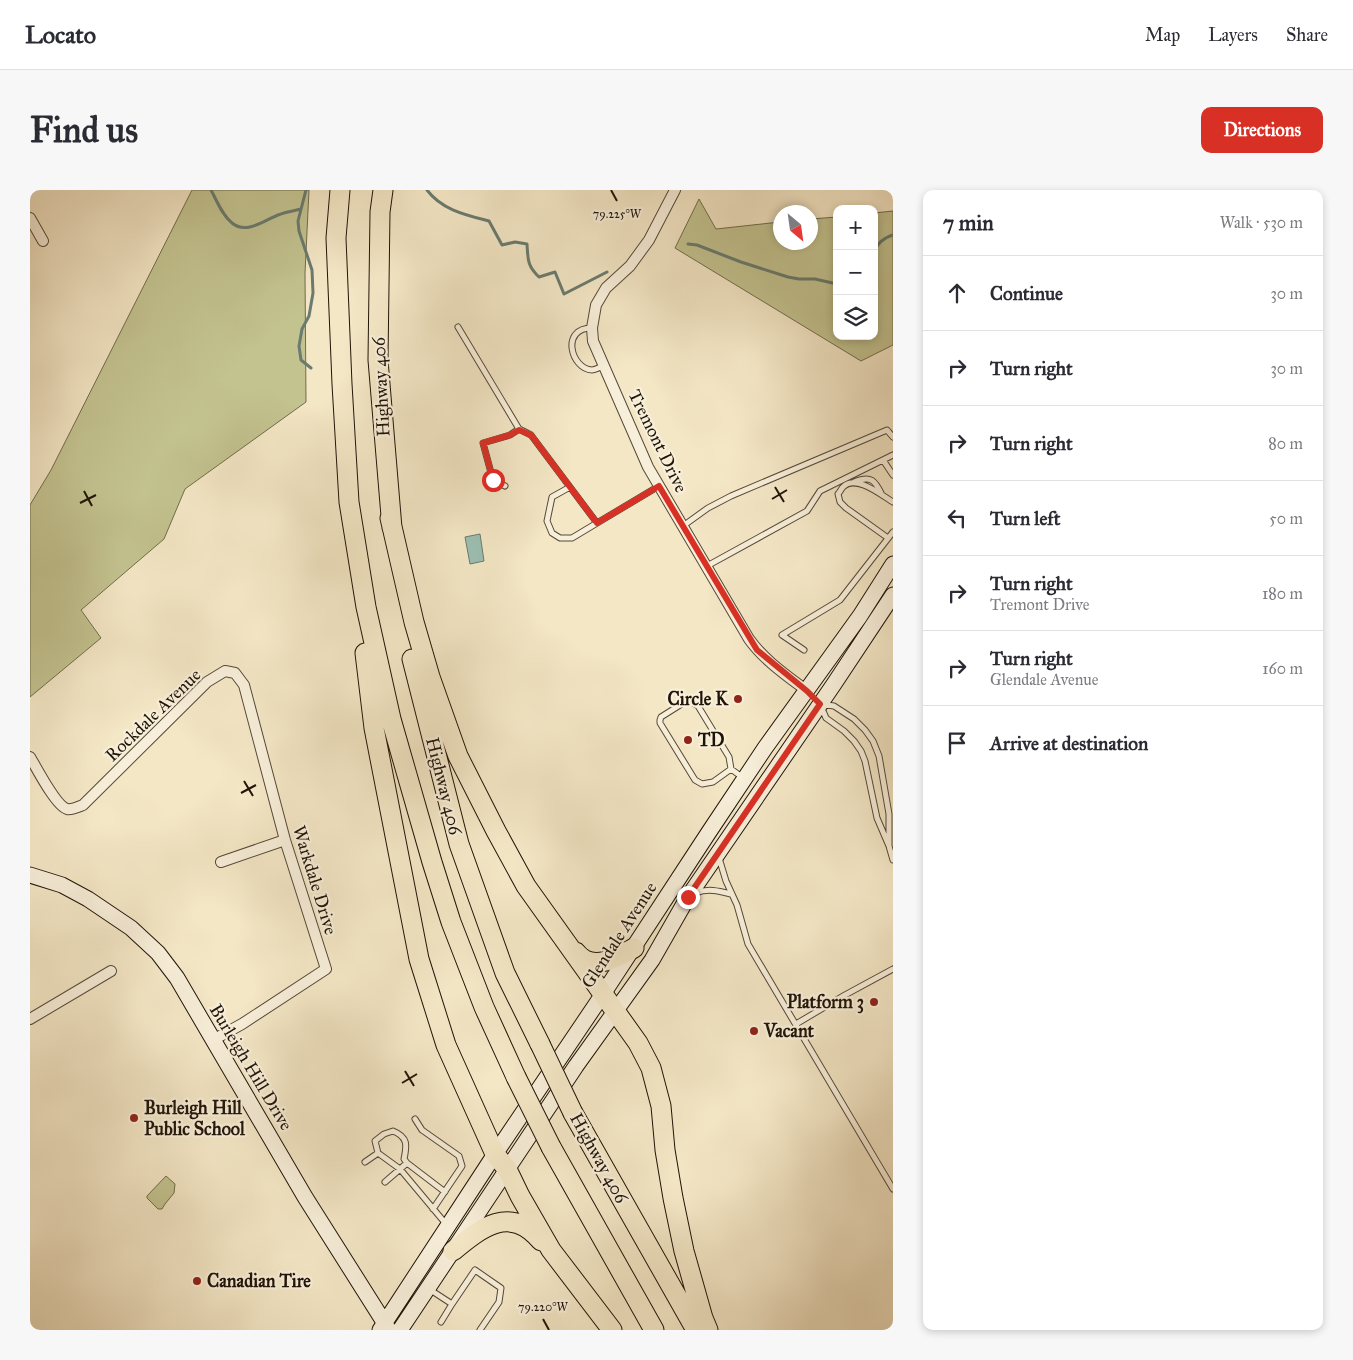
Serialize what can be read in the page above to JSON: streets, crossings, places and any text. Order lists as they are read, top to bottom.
{
  "streets": {
    "highway": ["Highway 406"],
    "main road": ["Glendale Avenue", "Burleigh Hill Drive"],
    "street": ["Tremont Drive", "Rockdale Avenue", "Warkdale Drive"]
  },
  "crossings": [
    ["Tremont Drive", "Glendale Avenue"],
    ["Rockdale Avenue", "Warkdale Drive"],
    ["Warkdale Drive", "Burleigh Hill Drive"],
    ["Glendale Avenue", "Burleigh Hill Drive"]
  ],
  "places": [
    "Circle K",
    "TD",
    "Platform 3",
    "Vacant",
    "Burleigh Hill Public School",
    "Canadian Tire"
  ],
  "north": "bottom right",
  "page": {
    "header": "Locato",
    "nav": ["Map", "Layers", "Share"],
    "buttons": "Directions",
    "title": "Find us",
    "heading": ["7 min", "Walk · 530 m"],
    "map_buttons": ["+", "−"],
    "list": [
      ["Continue", "30 m"],
      ["Turn right", "30 m"],
      ["Turn right", "80 m"],
      ["Turn left", "50 m"],
      ["Turn right", "Tremont Drive", "180 m"],
      ["Turn right", "Glendale Avenue", "160 m"],
      "Arrive at destination"
    ]
  },
  "coordinates": ["79.225°W", "79.220°W"]
}
